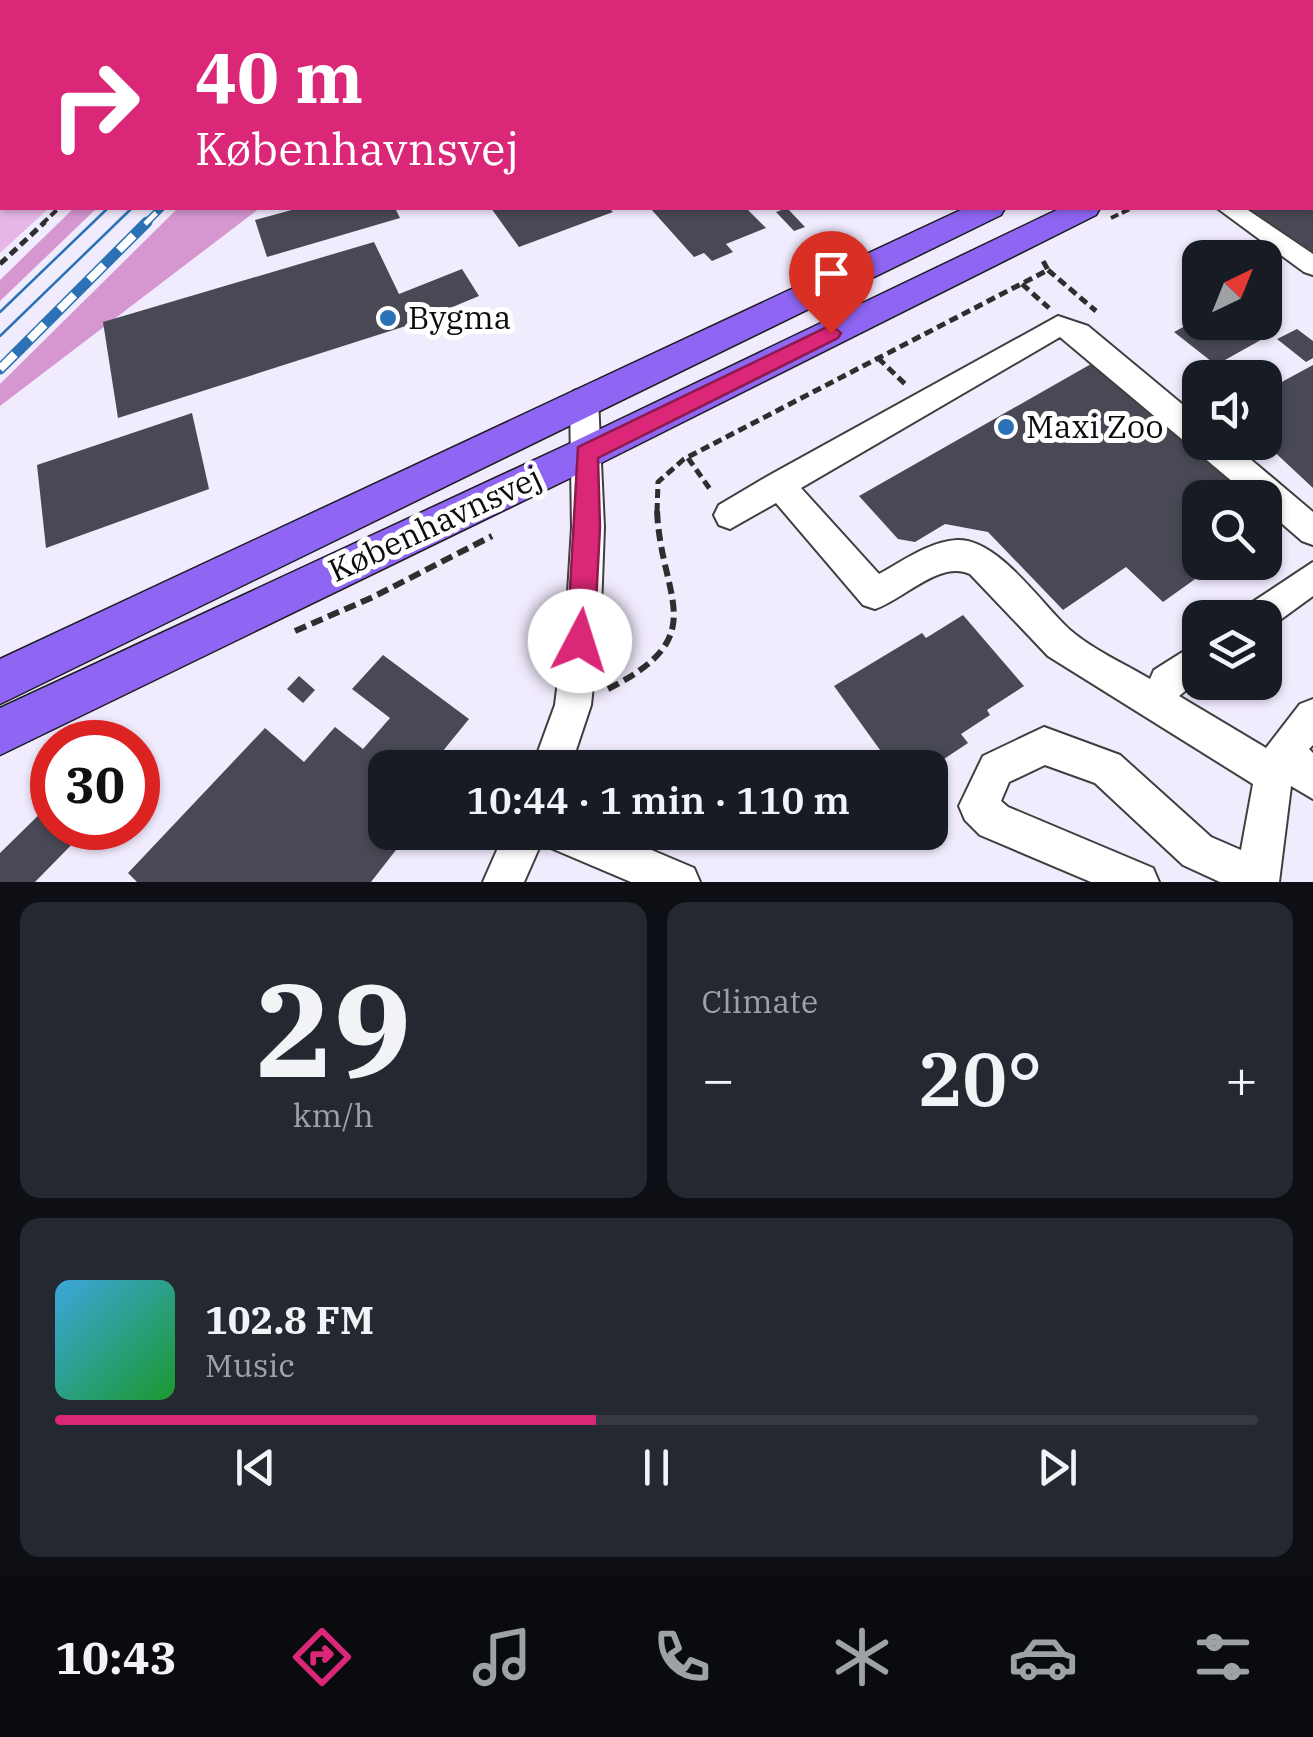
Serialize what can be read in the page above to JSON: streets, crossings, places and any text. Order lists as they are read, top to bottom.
{
  "streets": {
    "main road": ["Københavnsvej"]
  },
  "places": ["Bygma", "Maxi Zoo"],
  "north": "top right",
  "page": {
    "turn": ["40 m", "Københavnsvej"],
    "limit": "30",
    "trip": "10:44 · 1 min · 110 m",
    "tile": [
      ["29", "km/h"],
      "Climate"
    ],
    "heat": ["−", "20°", "+"],
    "song": ["102.8 FM", "Music"],
    "tabs": "10:43"
  }
}
